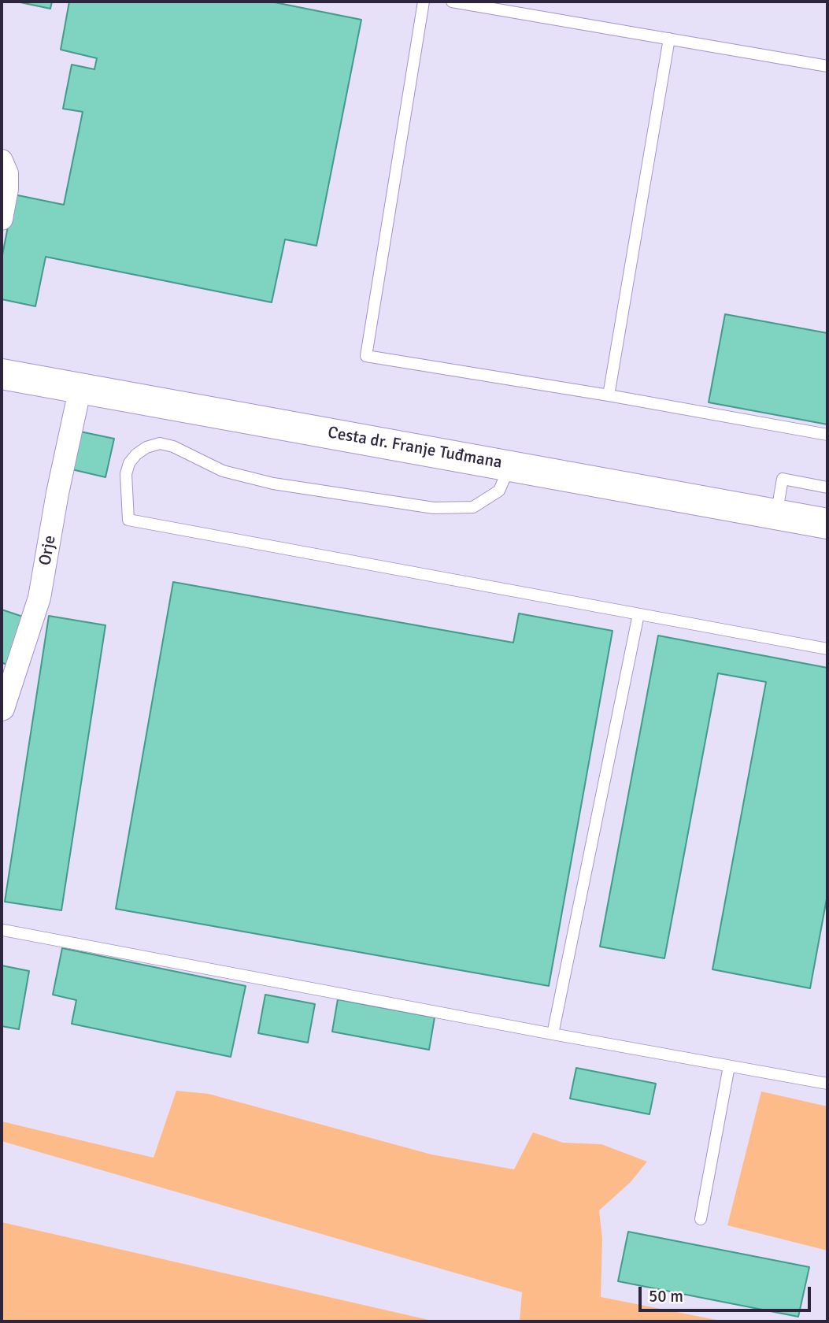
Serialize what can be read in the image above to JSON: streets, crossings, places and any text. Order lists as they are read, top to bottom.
{
  "streets": {
    "main road": ["Cesta dr. Franje Tuđmana"],
    "street": ["Orje"]
  },
  "crossings": [
    ["Cesta dr. Franje Tuđmana", "Orje"]
  ],
  "scale_bar": "50 m"
}
